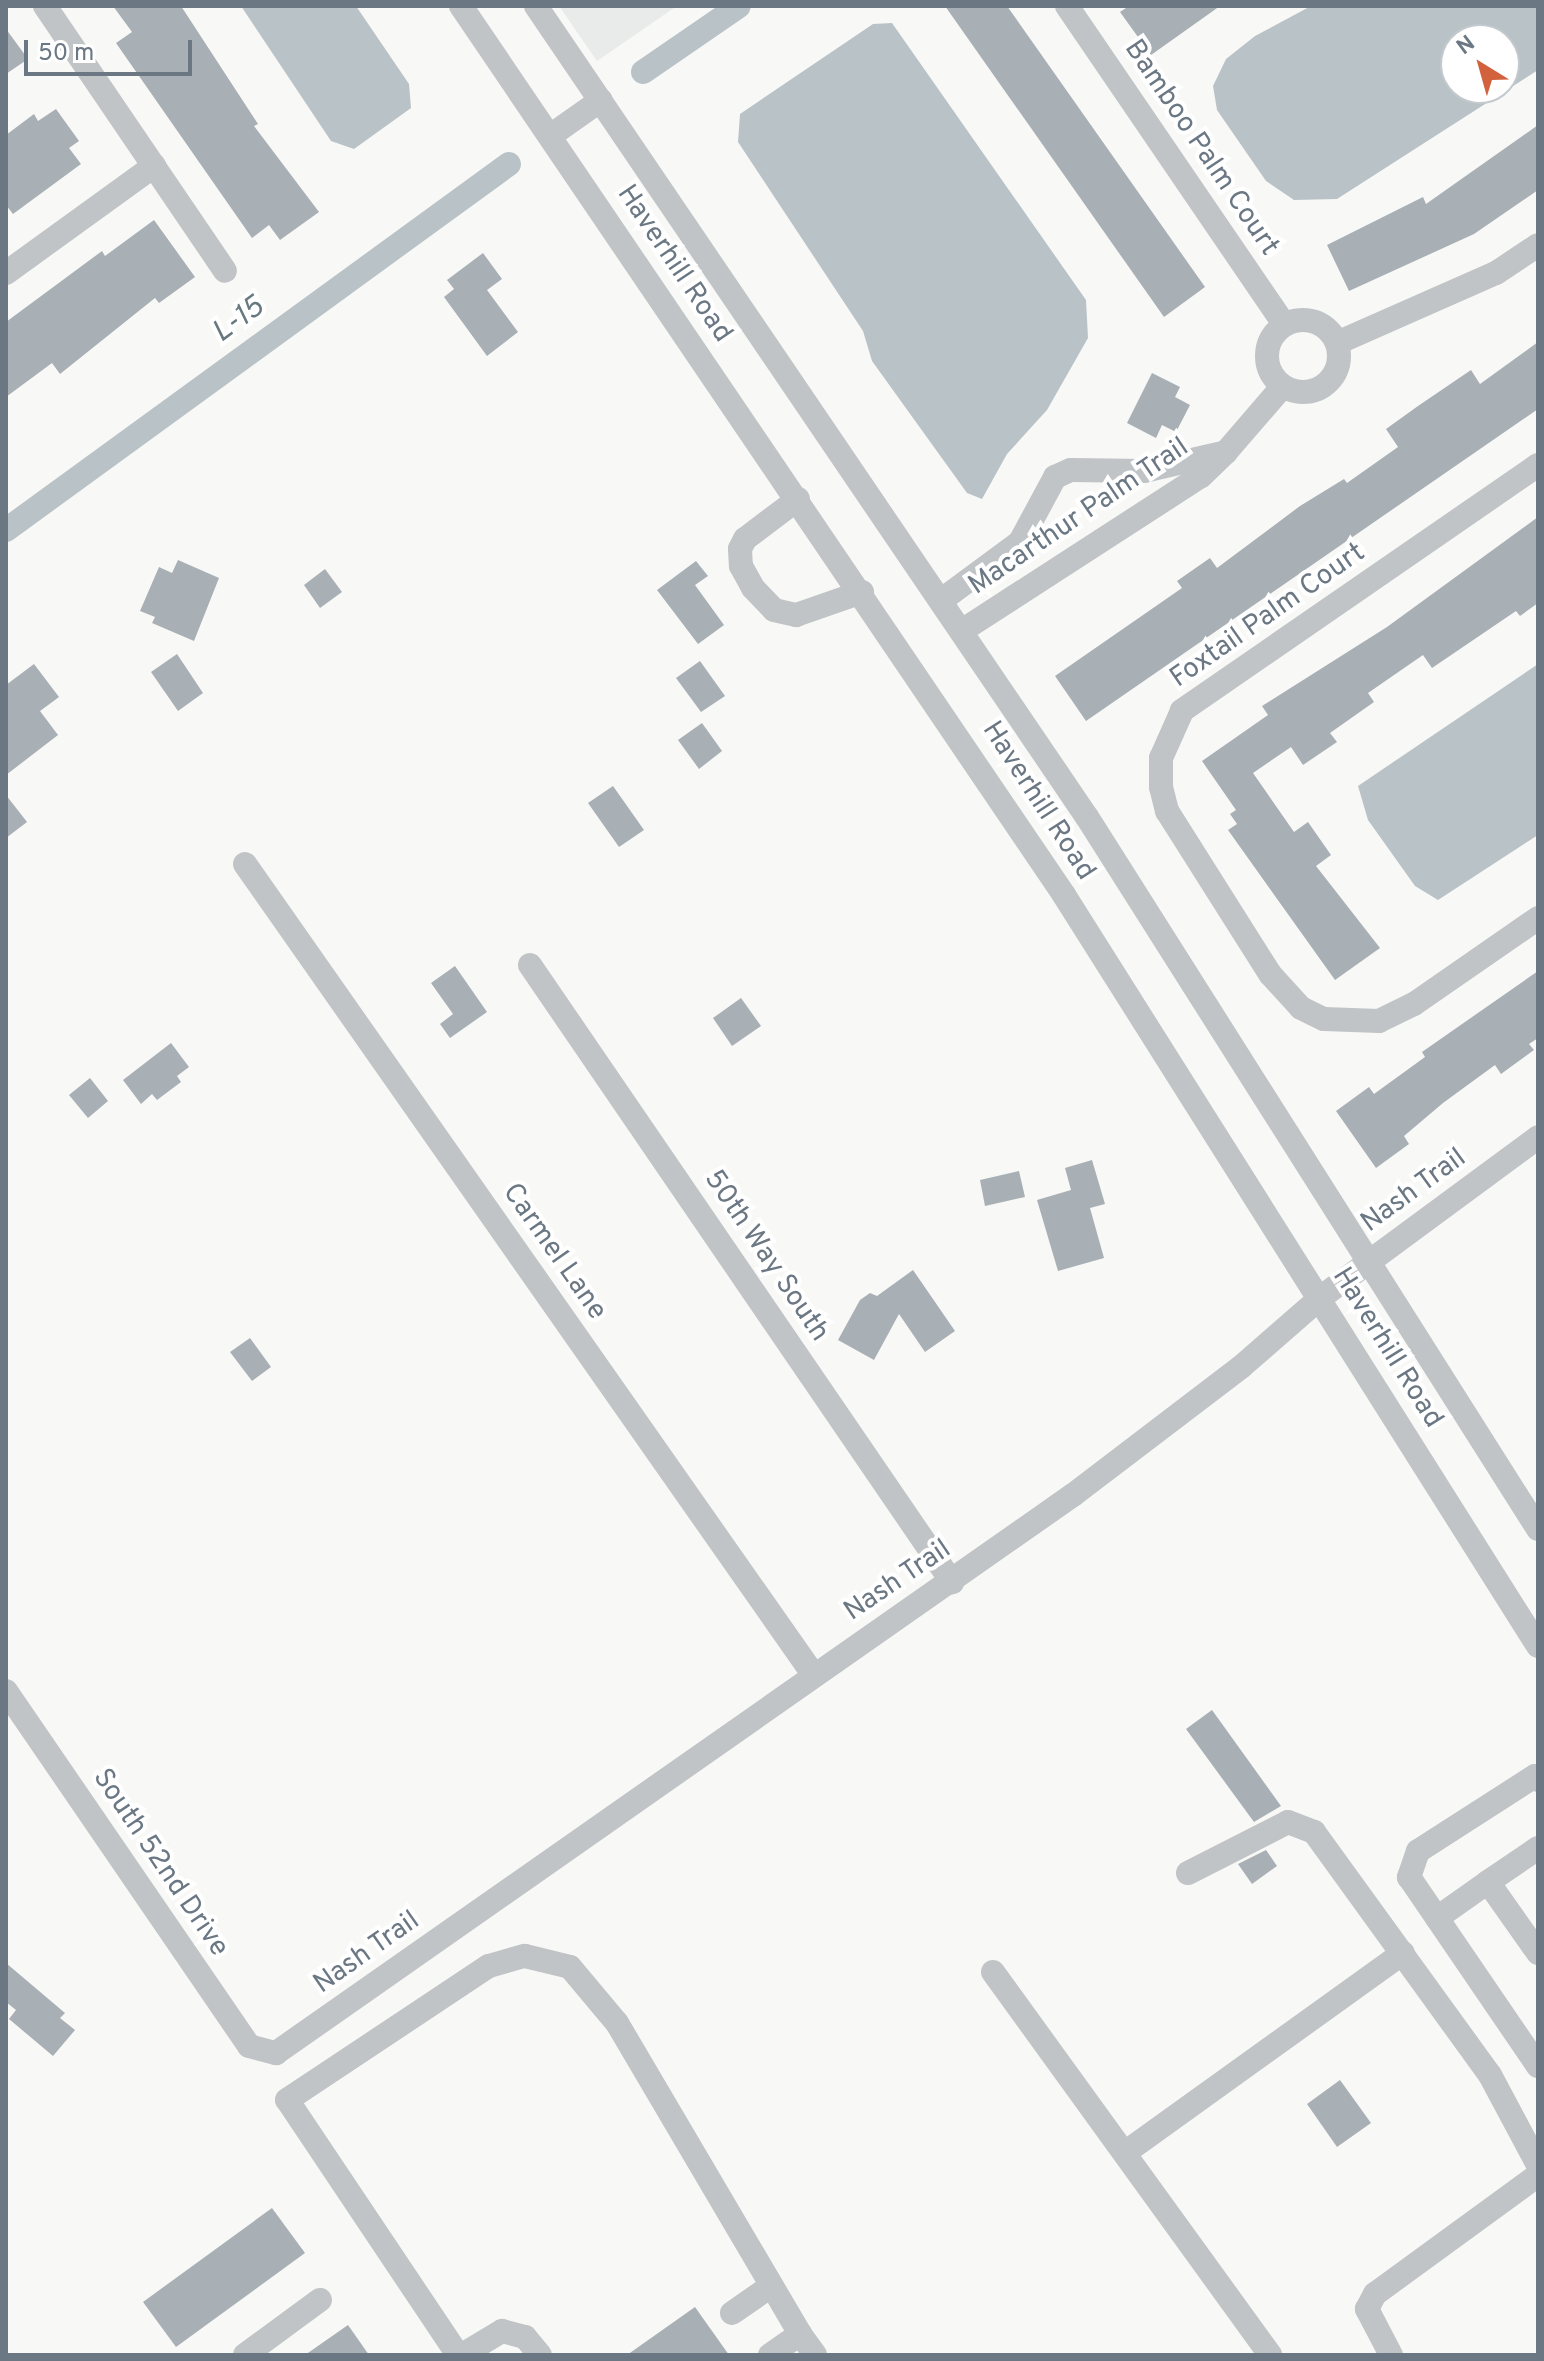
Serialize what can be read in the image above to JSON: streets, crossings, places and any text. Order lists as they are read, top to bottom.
{
  "streets": {
    "street": [
      "Bamboo Palm Court",
      "Haverhill Road",
      "Macarthur Palm Trail",
      "Foxtail Palm Court",
      "Nash Trail",
      "Carmel Lane",
      "50th Way South",
      "South 52nd Drive"
    ]
  },
  "crossings": [
    ["Bamboo Palm Court", "Macarthur Palm Trail"],
    ["Haverhill Road", "Macarthur Palm Trail"],
    ["Haverhill Road", "Nash Trail"],
    ["Nash Trail", "Carmel Lane"],
    ["Nash Trail", "50th Way South"],
    ["Nash Trail", "South 52nd Drive"]
  ],
  "water": ["L-15"],
  "scale_bar": "50 m",
  "north": "top left"
}
